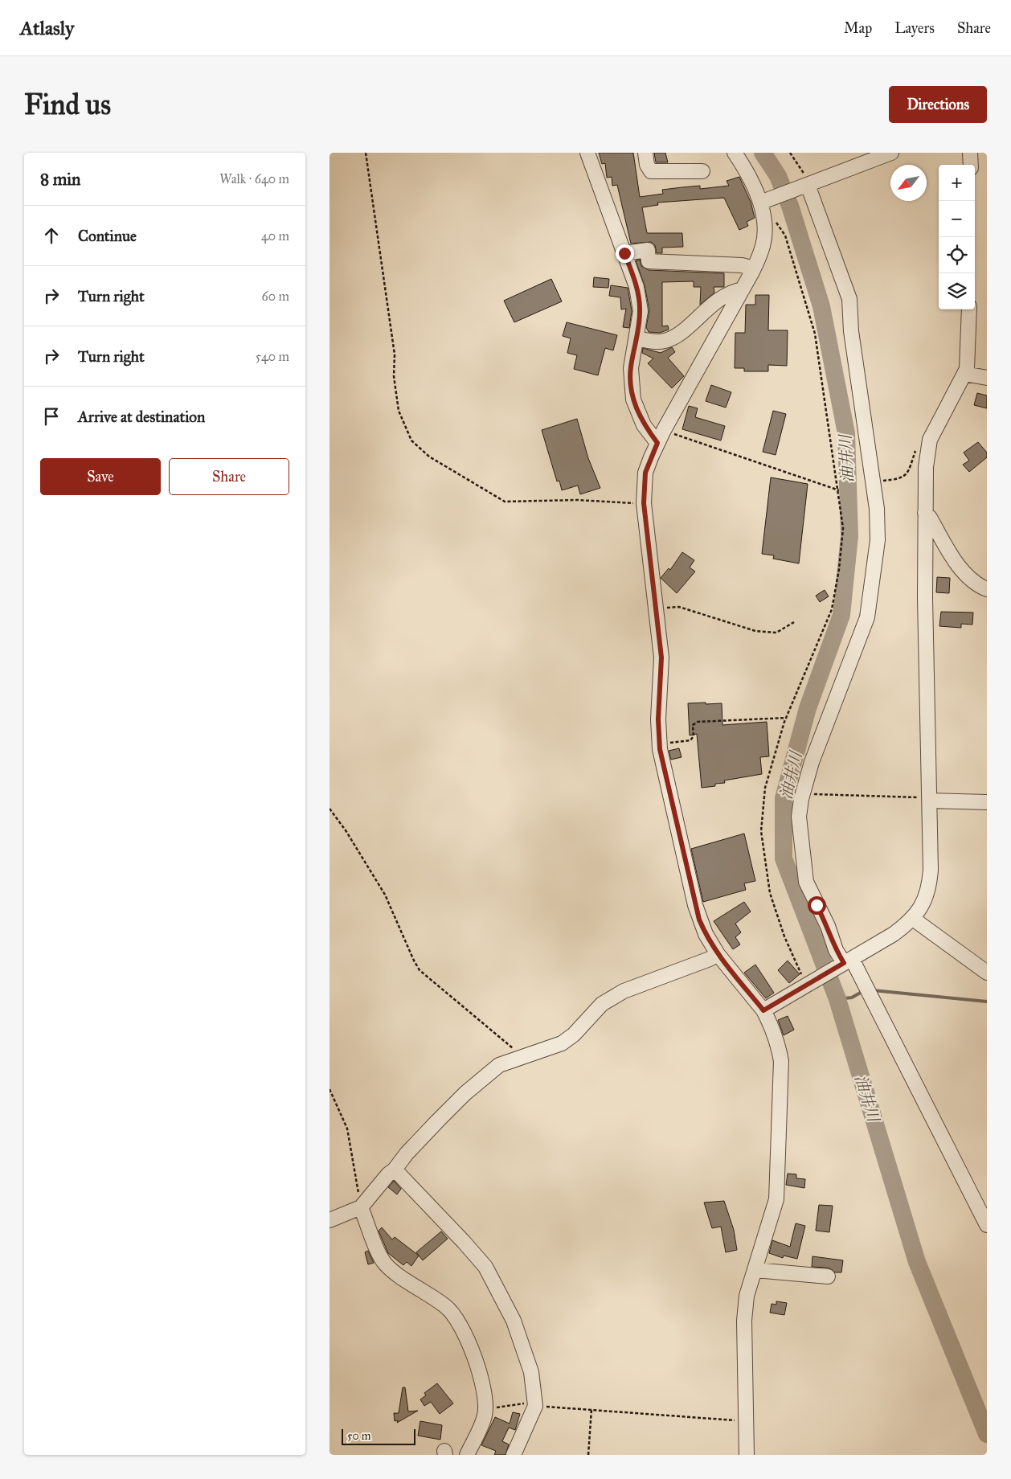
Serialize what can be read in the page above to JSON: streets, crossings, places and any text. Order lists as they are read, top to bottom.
{
  "water": ["油井川"],
  "scale_bar": "50 m",
  "north": "bottom left",
  "page": {
    "header": "Atlasly",
    "nav": ["Map", "Layers", "Share"],
    "buttons": [
      "Directions",
      ["Save", "Share"]
    ],
    "title": "Find us",
    "heading": ["8 min", "Walk · 640 m"],
    "map_buttons": ["+", "−"],
    "list": [
      ["Continue", "40 m"],
      ["Turn right", "60 m"],
      ["Turn right", "540 m"],
      "Arrive at destination"
    ],
    "scale": "50 m"
  }
}
